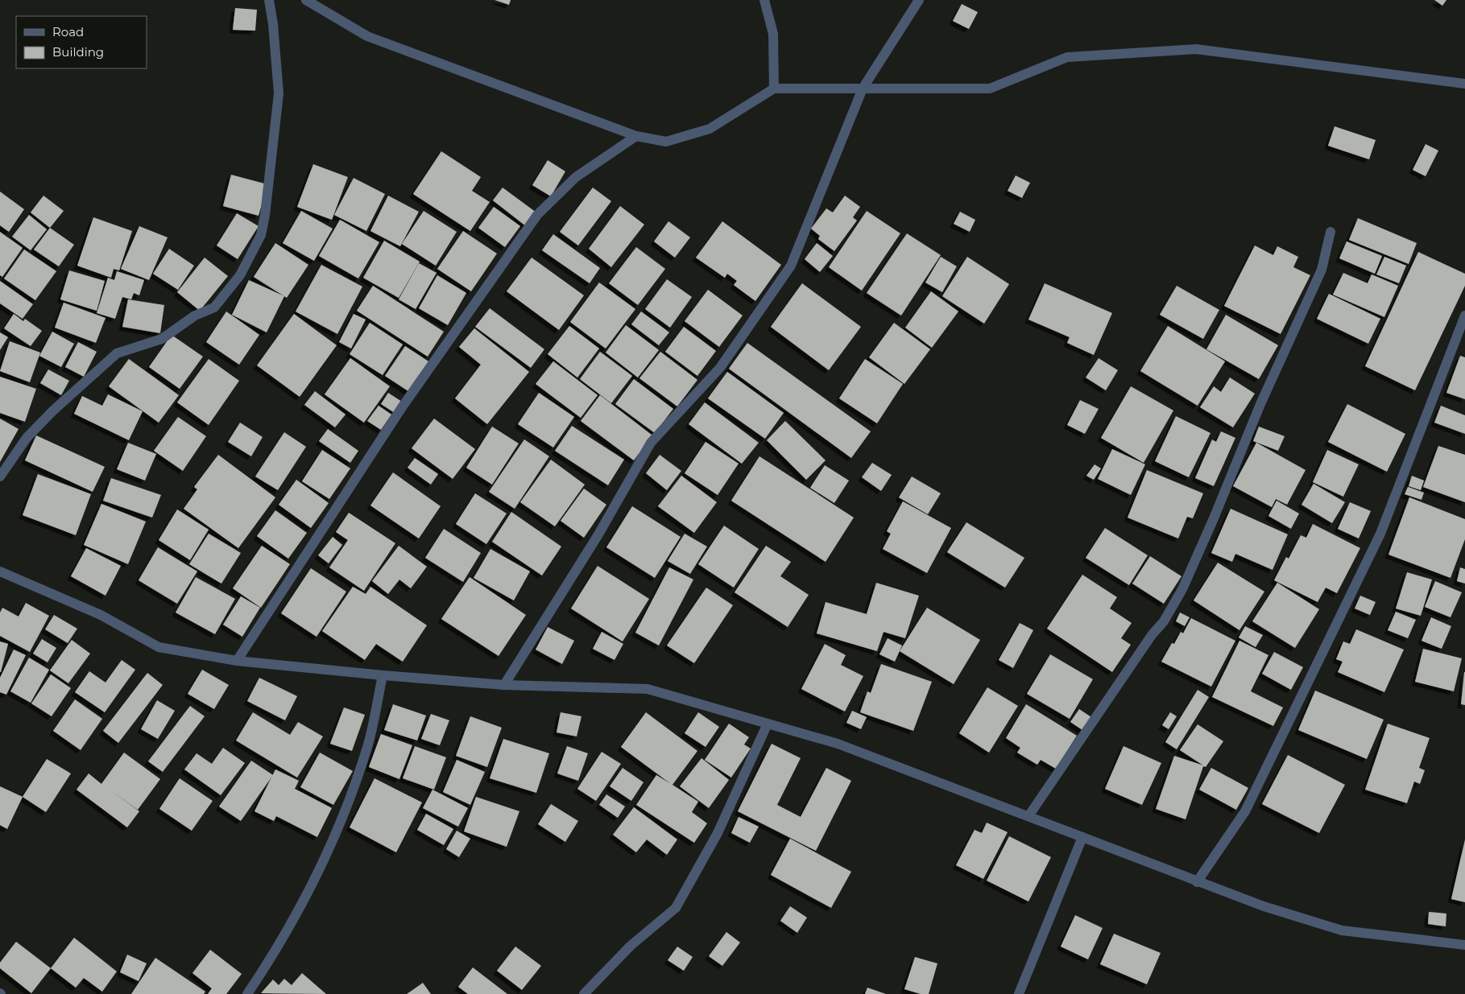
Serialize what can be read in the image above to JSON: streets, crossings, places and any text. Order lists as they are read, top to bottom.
{
  "legend": ["Road", "Building"]
}
